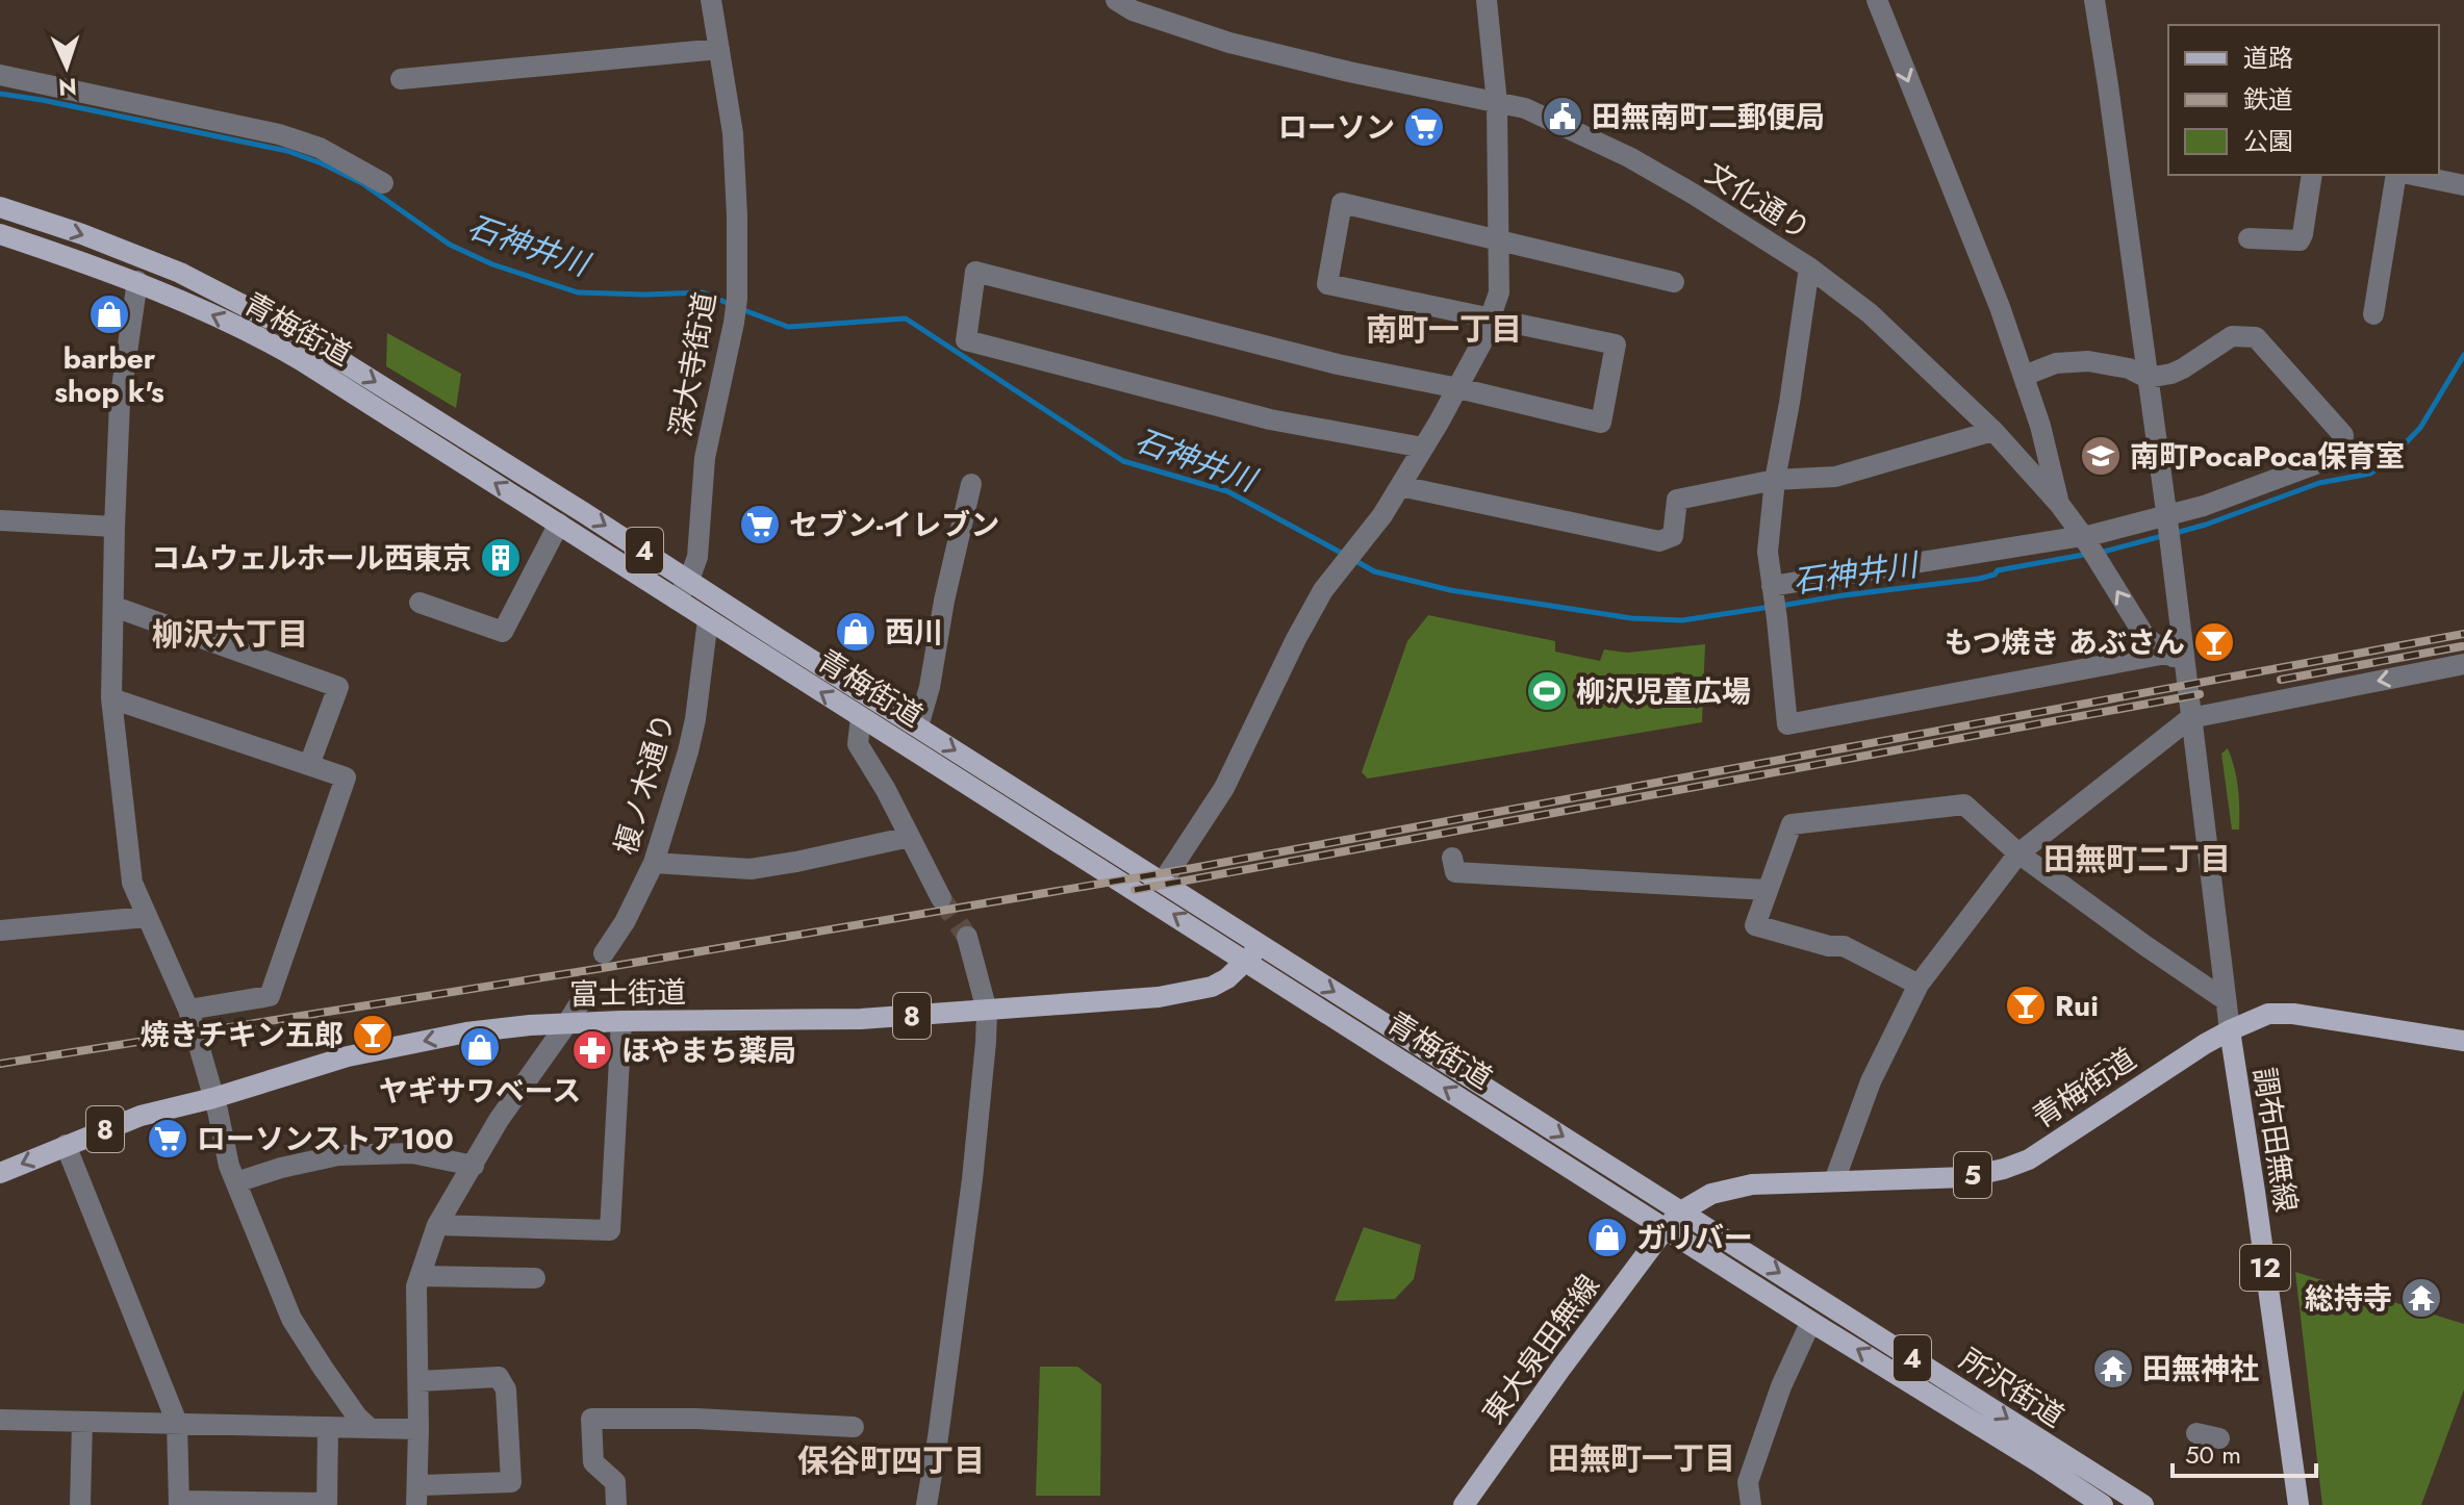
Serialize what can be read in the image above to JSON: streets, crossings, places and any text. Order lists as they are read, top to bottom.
{
  "streets": {
    "main road": [
      "青梅街道",
      "4",
      "富士街道",
      "8",
      "調布田無線",
      "5",
      "12",
      "東大泉田無線",
      "所沢街道"
    ],
    "street": ["文化通り", "深大寺街道", "榎ノ木通り"]
  },
  "crossings": [
    ["青梅街道", "深大寺街道"],
    ["青梅街道", "榎ノ木通り"],
    ["青梅街道", "富士街道"],
    ["青梅街道", "調布田無線"],
    ["青梅街道", "東大泉田無線"],
    ["青梅街道", "所沢街道"],
    ["東大泉田無線", "所沢街道"]
  ],
  "districts": [
    "南町一丁目",
    "柳沢六丁目",
    "田無町二丁目",
    "田無町一丁目",
    "保谷町四丁目"
  ],
  "water": ["石神井川"],
  "places": {
    "public building": ["田無南町二郵便局"],
    "supermarket": ["ローソン", "セブン-イレブン", "ローソンストア100"],
    "shop": [
      "barber shop k's",
      "西川",
      "ヤギサワベース",
      "ガリバー"
    ],
    "school or university": ["南町PocaPoca保育室"],
    "building": ["コムウェルホール西東京"],
    "bar": ["もつ焼き あぶさん", "Rui", "焼きチキン五郎"],
    "sports": ["柳沢児童広場"],
    "pharmacy": ["ほやまち薬局"],
    "temple": ["総持寺", "田無神社"]
  },
  "legend": ["道路", "鉄道", "公園"],
  "scale_bar": "50 m",
  "north": "bottom"
}
